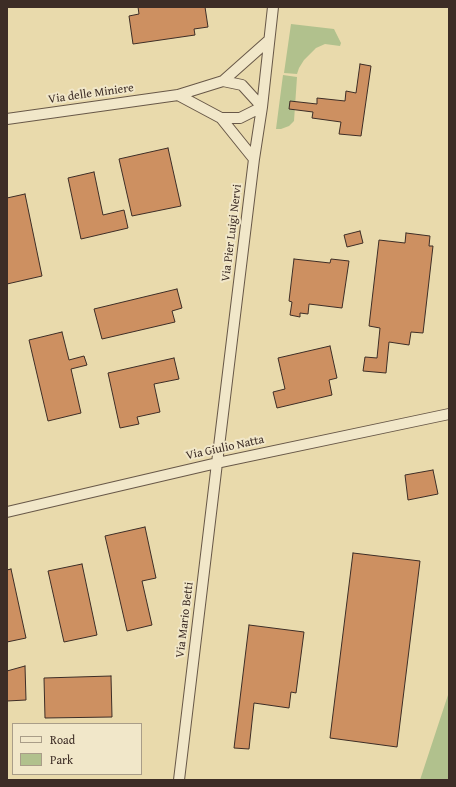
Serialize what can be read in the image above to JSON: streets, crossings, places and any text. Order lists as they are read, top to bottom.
{
  "streets": {
    "street": [
      "Via delle Miniere",
      "Via Pier Luigi Nervi",
      "Via Giulio Natta",
      "Via Mario Betti"
    ]
  },
  "crossings": [
    ["Via delle Miniere", "Via Pier Luigi Nervi"],
    ["Via Pier Luigi Nervi", "Via Giulio Natta"],
    ["Via Pier Luigi Nervi", "Via Mario Betti"],
    ["Via Giulio Natta", "Via Mario Betti"]
  ],
  "legend": ["Road", "Park"]
}
